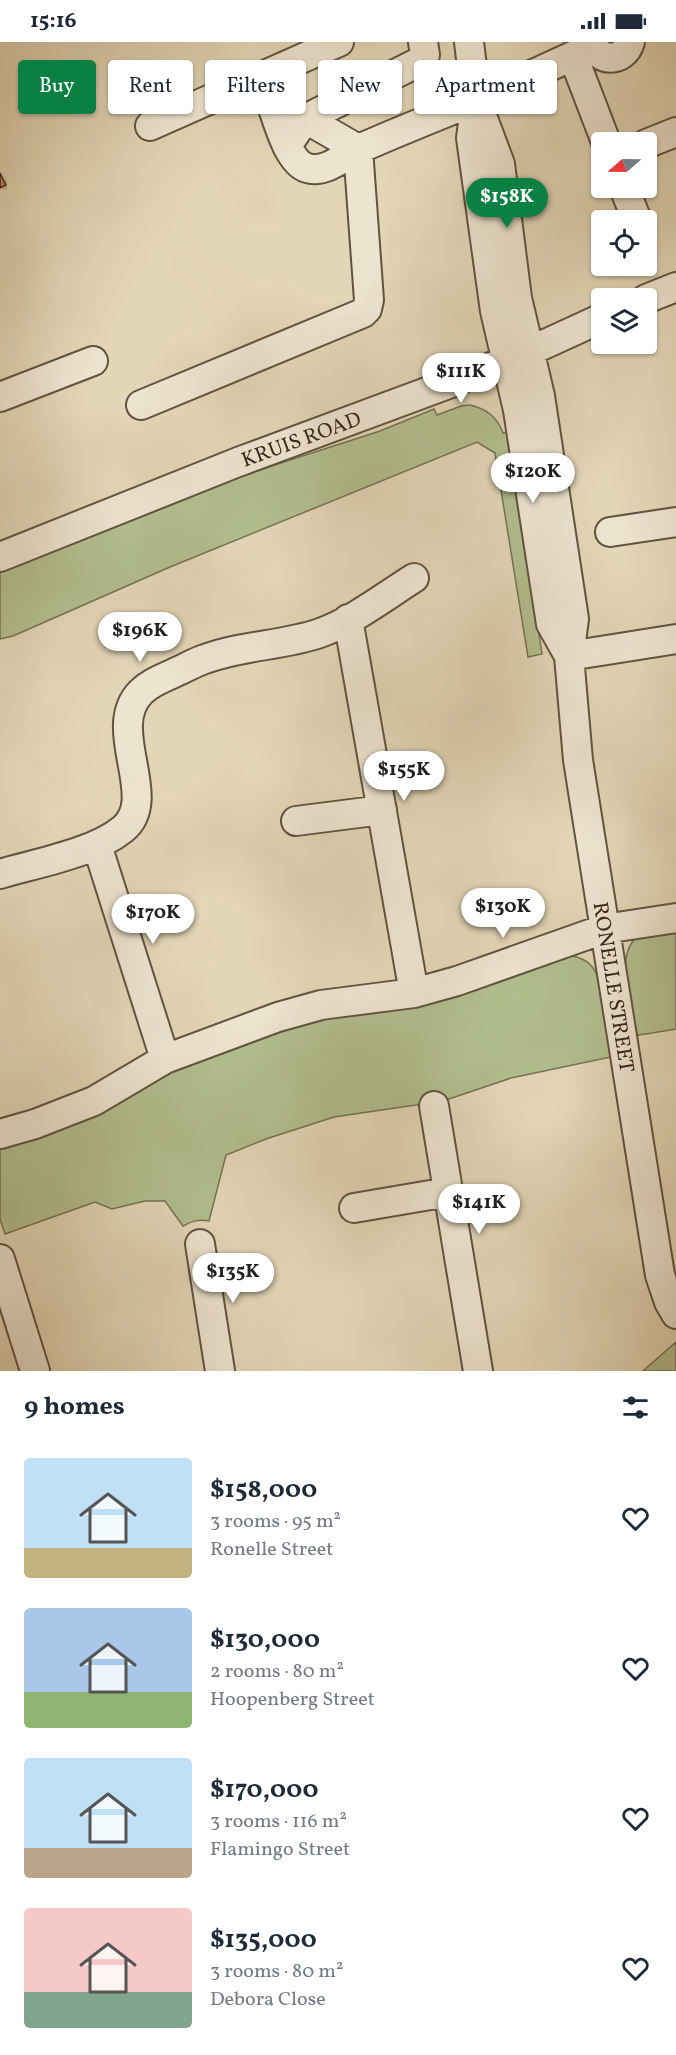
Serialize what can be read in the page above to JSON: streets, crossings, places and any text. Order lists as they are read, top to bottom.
{
  "streets": {
    "street": ["KRUIS ROAD", "RONELLE STREET"]
  },
  "crossings": [
    ["KRUIS ROAD", "RONELLE STREET"]
  ],
  "north": "left",
  "page": {
    "status": "15:16",
    "chip": [
      "Buy",
      "Rent",
      "Filters",
      "New",
      "Apartment"
    ],
    "price": [
      "$158K",
      "$111K",
      "$120K",
      "$196K",
      "$155K",
      "$130K",
      "$170K",
      "$141K",
      "$135K"
    ],
    "heading": "9 homes",
    "list": [
      {
        "name": "$158,000",
        "note": "3 rooms · 95 m² · Ronelle Street"
      },
      {
        "name": "$130,000",
        "note": "2 rooms · 80 m² · Hoopenberg Street"
      },
      {
        "name": "$170,000",
        "note": "3 rooms · 116 m² · Flamingo Street"
      },
      {
        "name": "$135,000",
        "note": "3 rooms · 80 m² · Debora Close"
      }
    ]
  }
}
